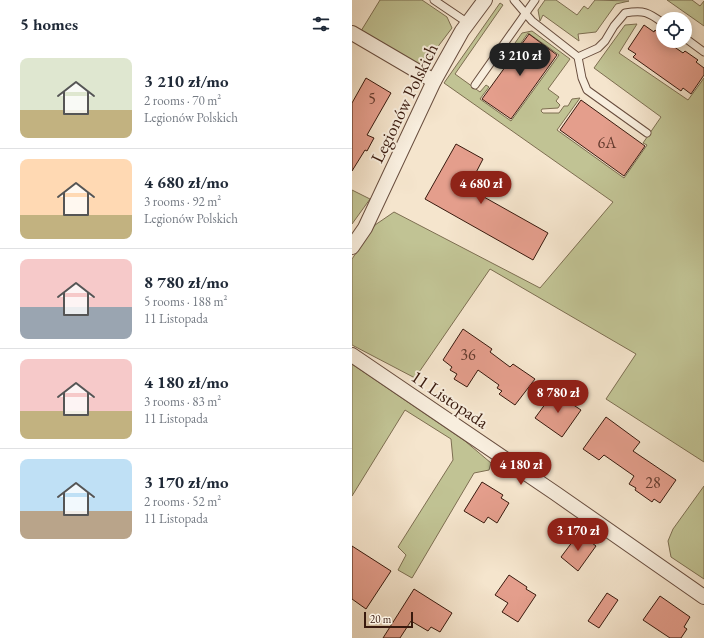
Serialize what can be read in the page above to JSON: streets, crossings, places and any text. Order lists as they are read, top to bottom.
{
  "streets": {
    "street": ["Legionów Polskich", "11 Listopada"]
  },
  "house_numbers": [
    "5",
    "6A",
    "36",
    "28"
  ],
  "scale_bar": "20 m",
  "page": {
    "heading": "5 homes",
    "price": [
      "3 210 zł",
      "4 680 zł",
      "8 780 zł",
      "4 180 zł",
      "3 170 zł"
    ],
    "list": [
      {
        "name": "3 210 zł/mo",
        "note": "2 rooms · 70 m² · Legionów Polskich"
      },
      {
        "name": "4 680 zł/mo",
        "note": "3 rooms · 92 m² · Legionów Polskich"
      },
      {
        "name": "8 780 zł/mo",
        "note": "5 rooms · 188 m² · 11 Listopada"
      },
      {
        "name": "4 180 zł/mo",
        "note": "3 rooms · 83 m² · 11 Listopada"
      },
      {
        "name": "3 170 zł/mo",
        "note": "2 rooms · 52 m² · 11 Listopada"
      }
    ],
    "scale": "20 m"
  }
}
